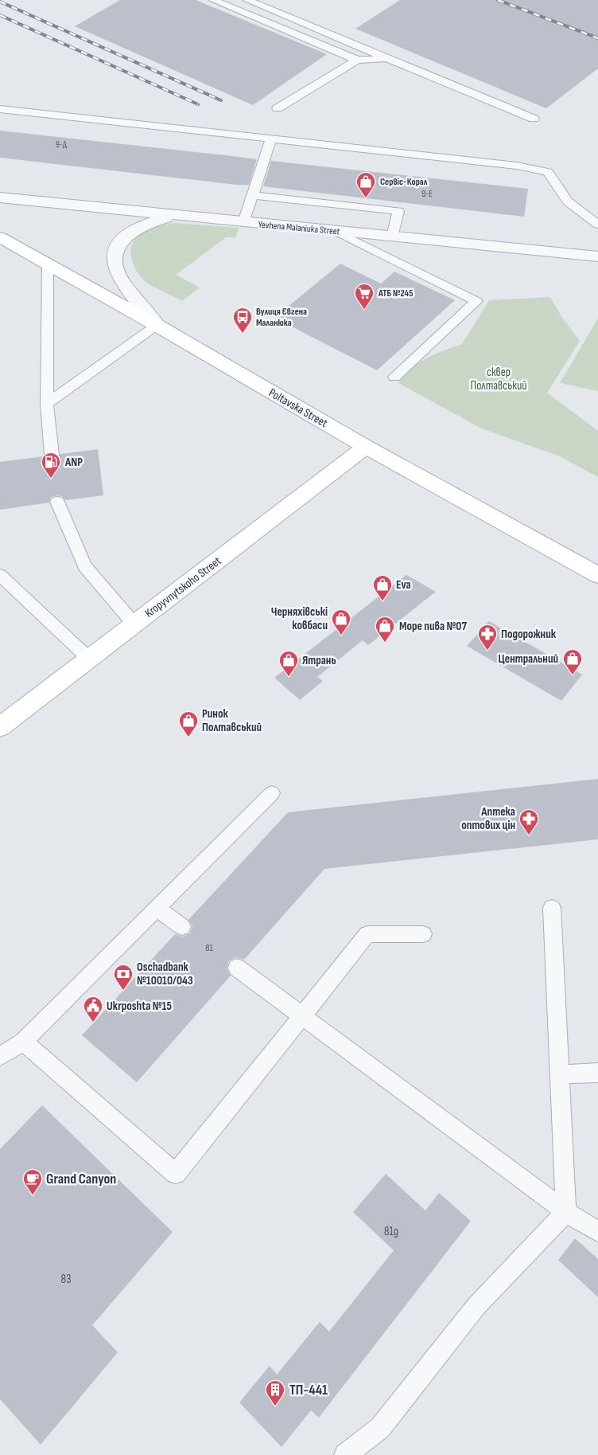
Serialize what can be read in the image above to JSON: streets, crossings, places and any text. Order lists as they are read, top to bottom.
{
  "streets": {
    "main road": ["Poltavska Street", "Kropyvnytskoho Street"],
    "street": ["Yevhena Malaniuka Street"]
  },
  "crossings": [
    ["Poltavska Street", "Kropyvnytskoho Street"]
  ],
  "parks": ["сквер Полтавський"],
  "places": {
    "shop": [
      "Сервіс-Корал",
      "Eva",
      "Черняхівські ковбаси",
      "Море пива №07",
      "Центральний",
      "Ятрань",
      "Ринок Полтавський"
    ],
    "supermarket": ["АТБ №245"],
    "bus stop": ["Вулиця Євгена Маланюка"],
    "fuel station": ["ANP"],
    "pharmacy": ["Подорожник", "Аптека оптових цін"],
    "bank": ["Oschadbank №10010/043"],
    "public building": ["Ukrposhta №15"],
    "cafe": ["Grand Canyon"],
    "building": ["ТП-441"]
  },
  "house_numbers": [
    "9-Д",
    "9-Е",
    "81",
    "81д",
    "83"
  ]
}
